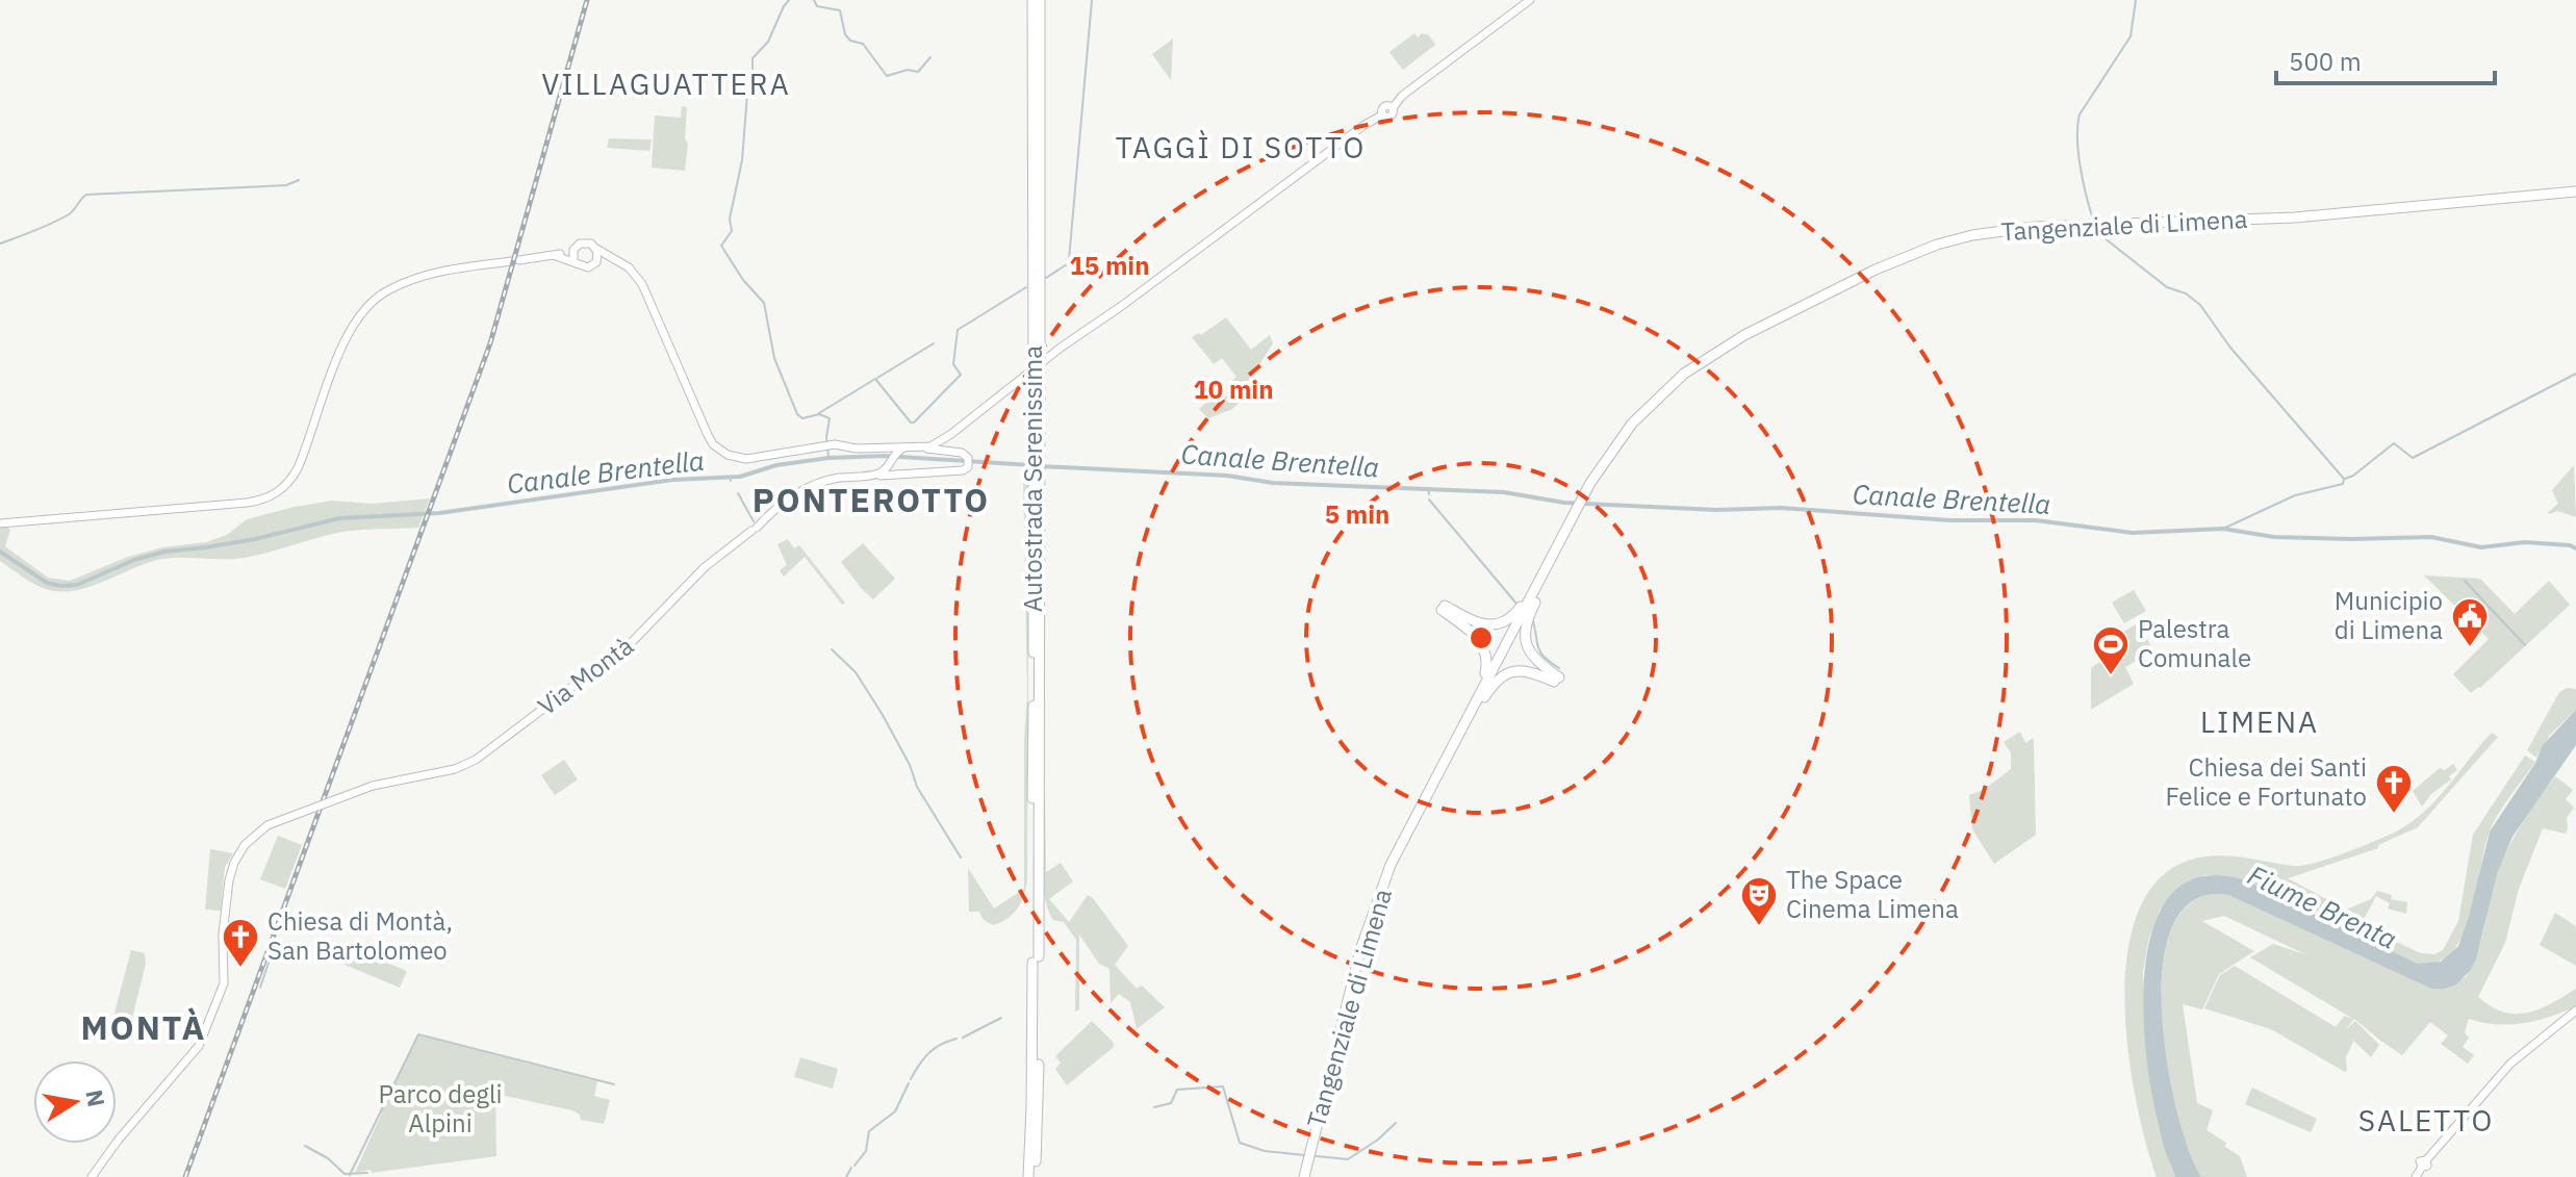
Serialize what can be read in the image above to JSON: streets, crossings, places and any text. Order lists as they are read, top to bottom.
{
  "streets": {
    "highway": ["Tangenziale di Limena", "Autostrada Serenissima"],
    "main road": ["Via Montà"]
  },
  "districts": [
    "VILLAGUATTERA",
    "TAGGÌ DI SOTTO",
    "PONTEROTTO",
    "LIMENA",
    "MONTÀ",
    "SALETTO"
  ],
  "water": ["Canale Brentella", "Fiume Brenta"],
  "parks": ["Parco degli Alpini"],
  "places": {
    "public building": ["Municipio di Limena"],
    "sports": ["Palestra Comunale"],
    "church": ["Chiesa dei Santi Felice e Fortunato", "Chiesa di Montà, San Bartolomeo"],
    "theatre": ["The Space Cinema Limena"]
  },
  "scale_bar": "500 m",
  "north": "right",
  "rings": ["15 min", "10 min", "5 min"]
}
